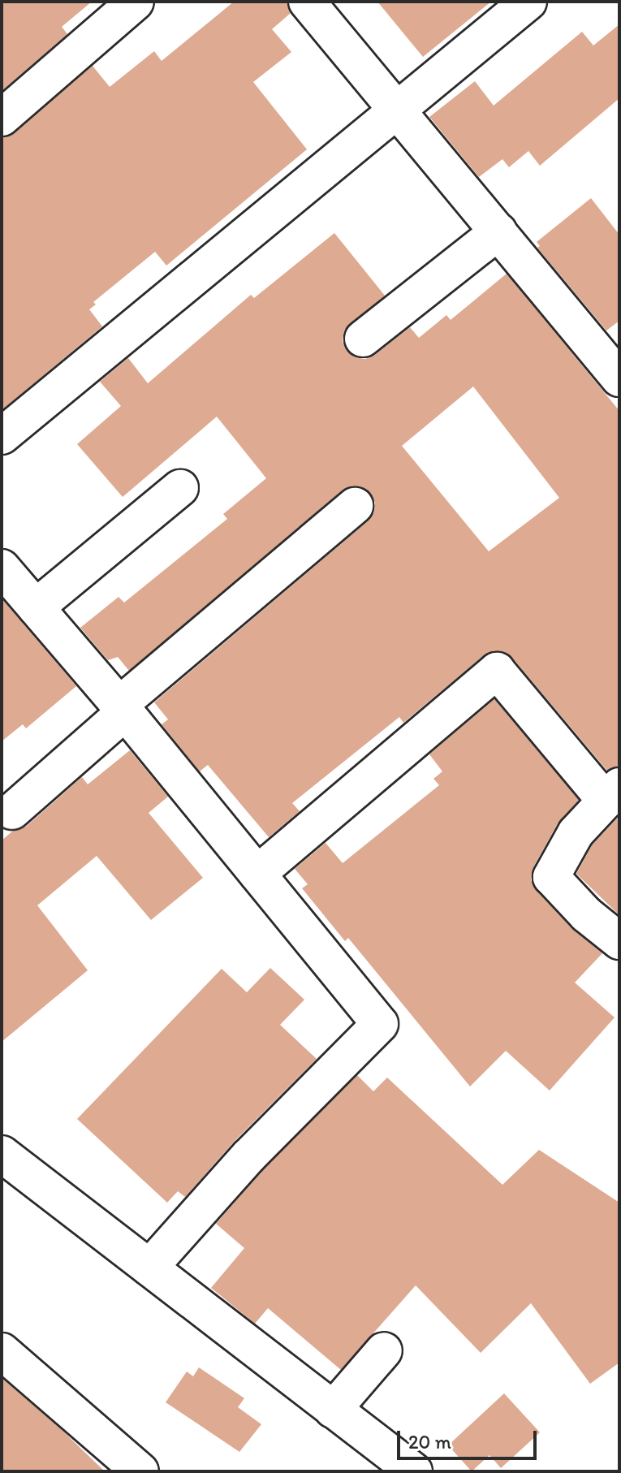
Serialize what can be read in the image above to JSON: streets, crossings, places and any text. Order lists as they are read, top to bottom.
{
  "scale_bar": "20 m"
}
